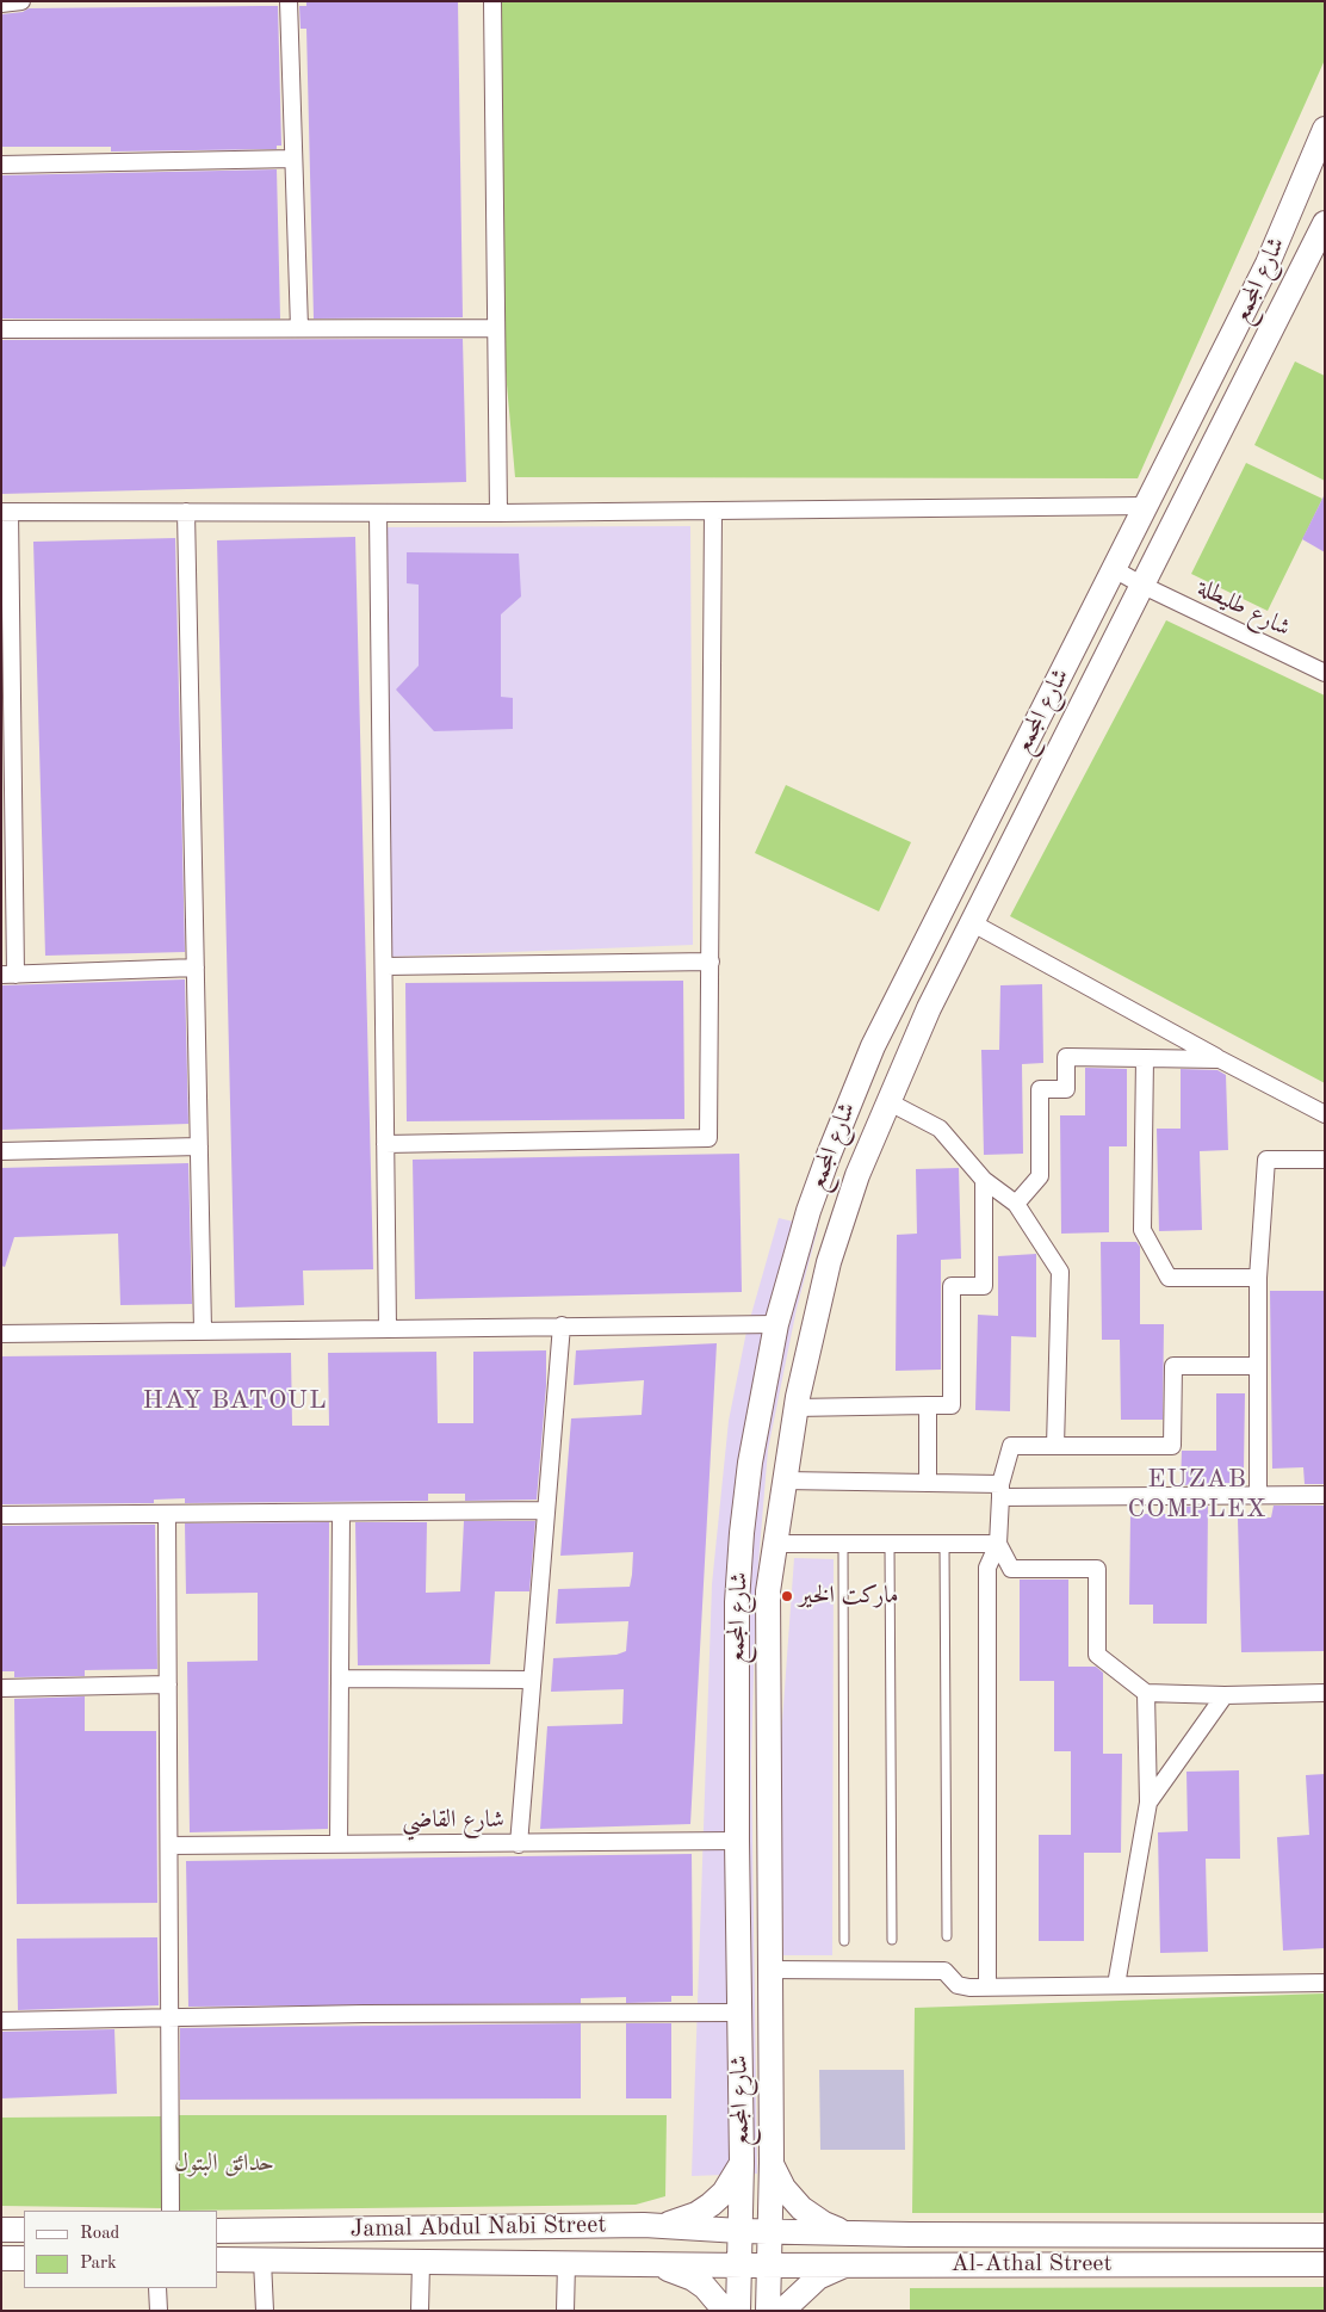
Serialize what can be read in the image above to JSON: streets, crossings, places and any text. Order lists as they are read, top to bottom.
{
  "streets": {
    "street": [
      "شارع المجمع",
      "شارع طليطلة",
      "شارع القاضي",
      "Jamal Abdul Nabi Street",
      "Al-Athal Street"
    ]
  },
  "crossings": [
    ["شارع المجمع", "شارع طليطلة"],
    ["شارع المجمع", "شارع القاضي"],
    ["شارع المجمع", "Jamal Abdul Nabi Street"],
    ["شارع المجمع", "Al-Athal Street"],
    ["Jamal Abdul Nabi Street", "Al-Athal Street"]
  ],
  "districts": ["HAY BATOUL", "EUZAB COMPLEX"],
  "parks": ["حدائق البتول"],
  "places": ["ماركت الخير"],
  "legend": ["Road", "Park"]
}
